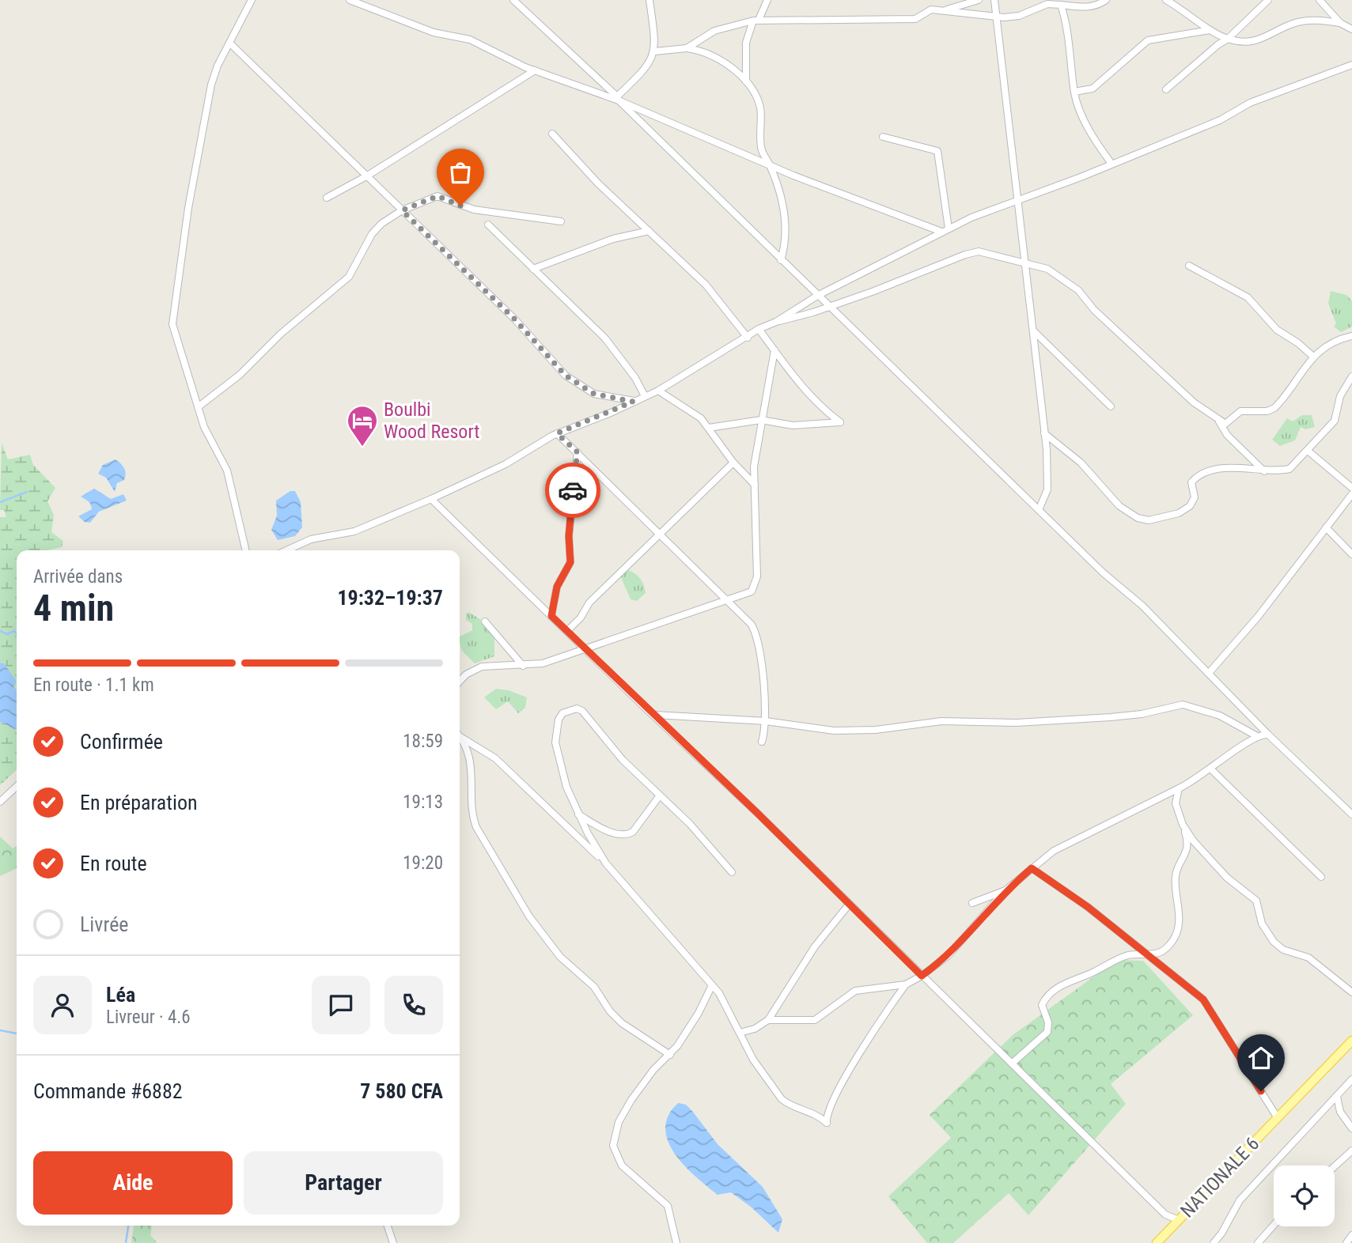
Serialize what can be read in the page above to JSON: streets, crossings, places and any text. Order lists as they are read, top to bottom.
{
  "streets": {
    "main road": ["NATIONALE 6"]
  },
  "places": {
    "hotel": ["Boulbi Wood Resort"]
  },
  "page": {
    "heading": ["4 min", "Arrivée dans", "19:32–19:37"],
    "panel": [
      "Léa",
      "Livreur · 4.6",
      "Commande #6882",
      "7 580 CFA"
    ],
    "bar": "En route · 1.1 km",
    "list": [
      ["Confirmée", "18:59"],
      ["En préparation", "19:13"],
      ["En route", "19:20"],
      "Livrée"
    ],
    "buttons": ["Aide", "Partager"]
  }
}
